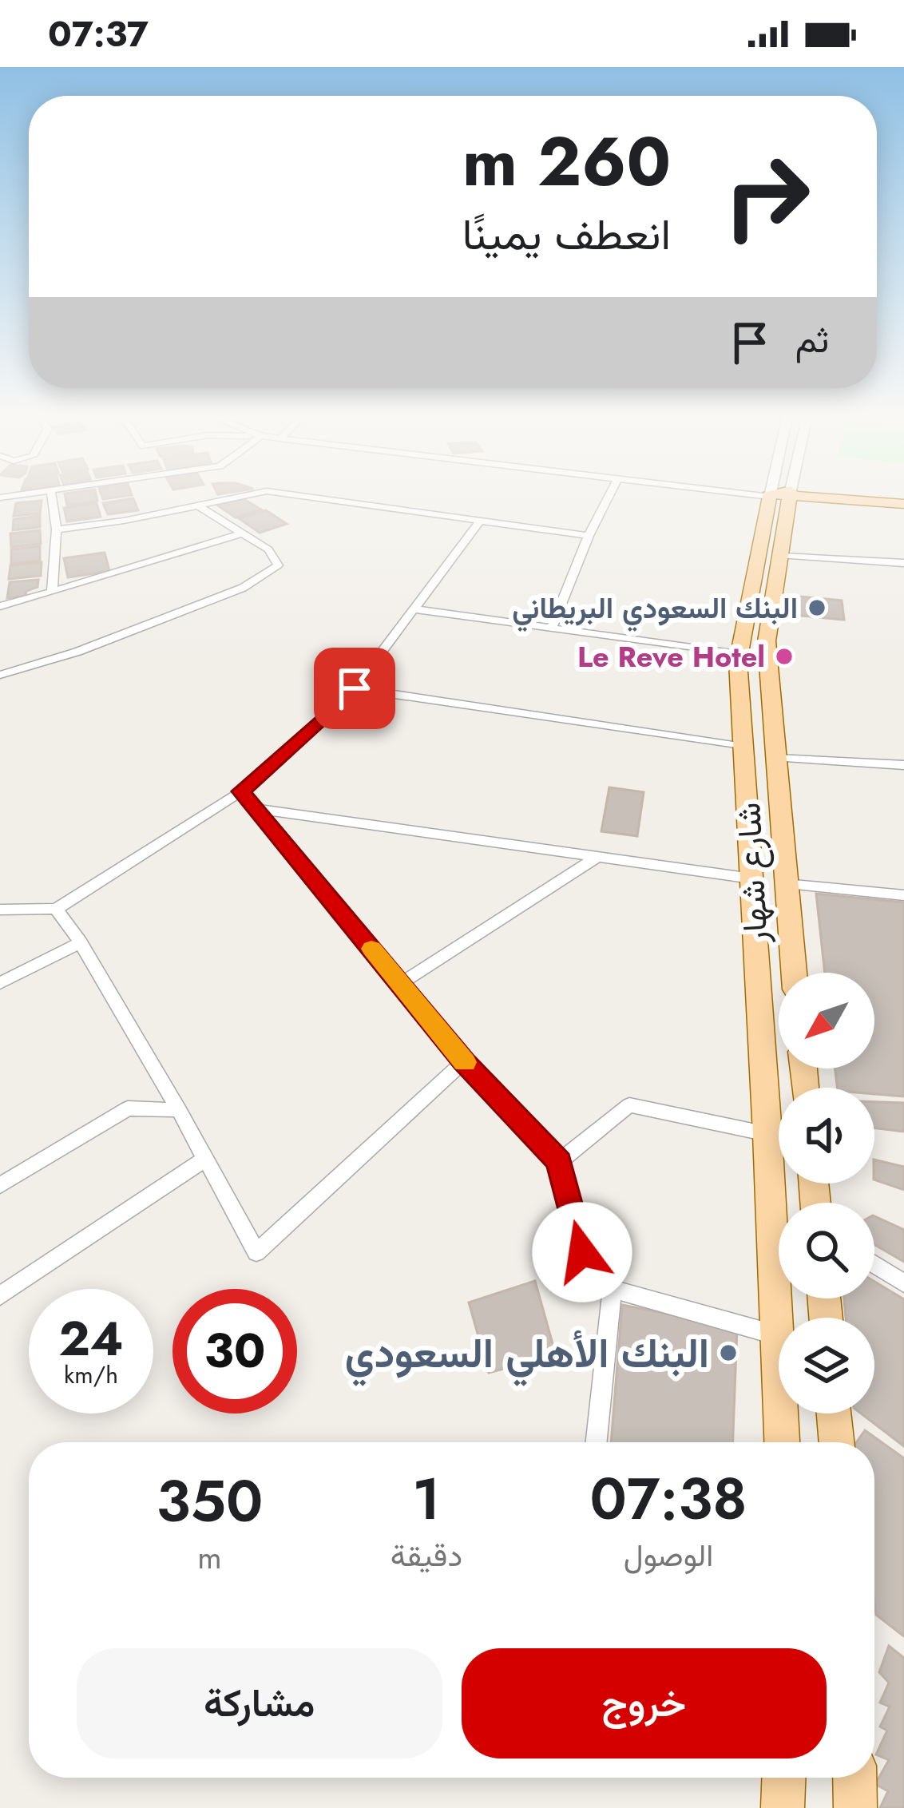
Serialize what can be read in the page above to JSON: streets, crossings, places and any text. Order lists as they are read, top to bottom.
{
  "streets": {
    "main road": ["شارع شهار"]
  },
  "places": ["البنك السعودي البريطاني", "Le Reve Hotel", "البنك الأهلي السعودي"],
  "north": "bottom left",
  "page": {
    "status": "07:37",
    "turn": ["260 m", "انعطف يمينًا"],
    "then": "ثم",
    "speed": "24 km/h",
    "limit": "30",
    "eta": [
      "07:38",
      "الوصول",
      "1",
      "دقيقة",
      "350",
      "m"
    ],
    "buttons": ["خروج", "مشاركة"]
  }
}
